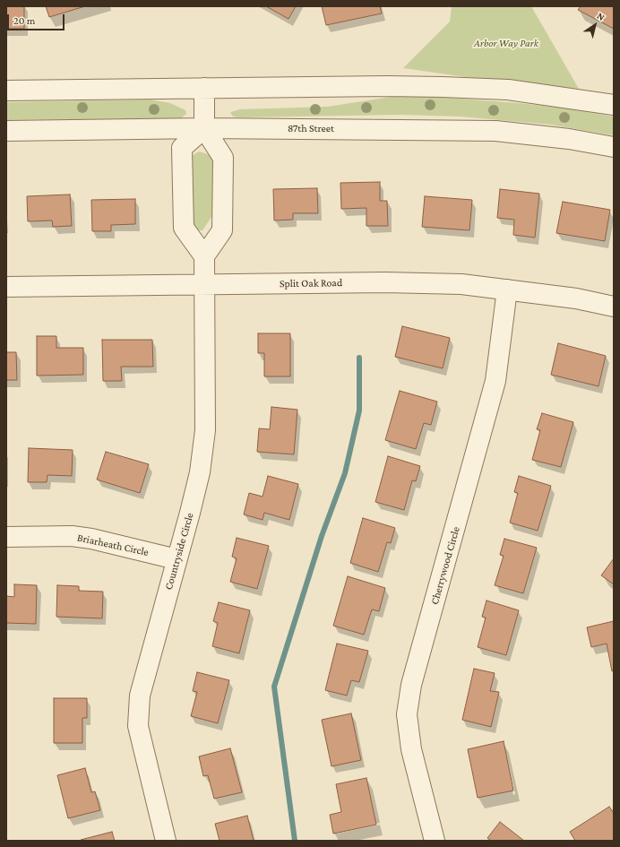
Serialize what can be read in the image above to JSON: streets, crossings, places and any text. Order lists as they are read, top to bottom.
{
  "streets": {
    "street": [
      "87th Street",
      "Split Oak Road",
      "Briarheath Circle",
      "Countryside Circle",
      "Cherrywood Circle"
    ]
  },
  "crossings": [
    ["Split Oak Road", "Countryside Circle"],
    ["Split Oak Road", "Cherrywood Circle"],
    ["Briarheath Circle", "Countryside Circle"]
  ],
  "parks": ["Arbor Way Park"],
  "scale_bar": "20 m",
  "north": "top right"
}
